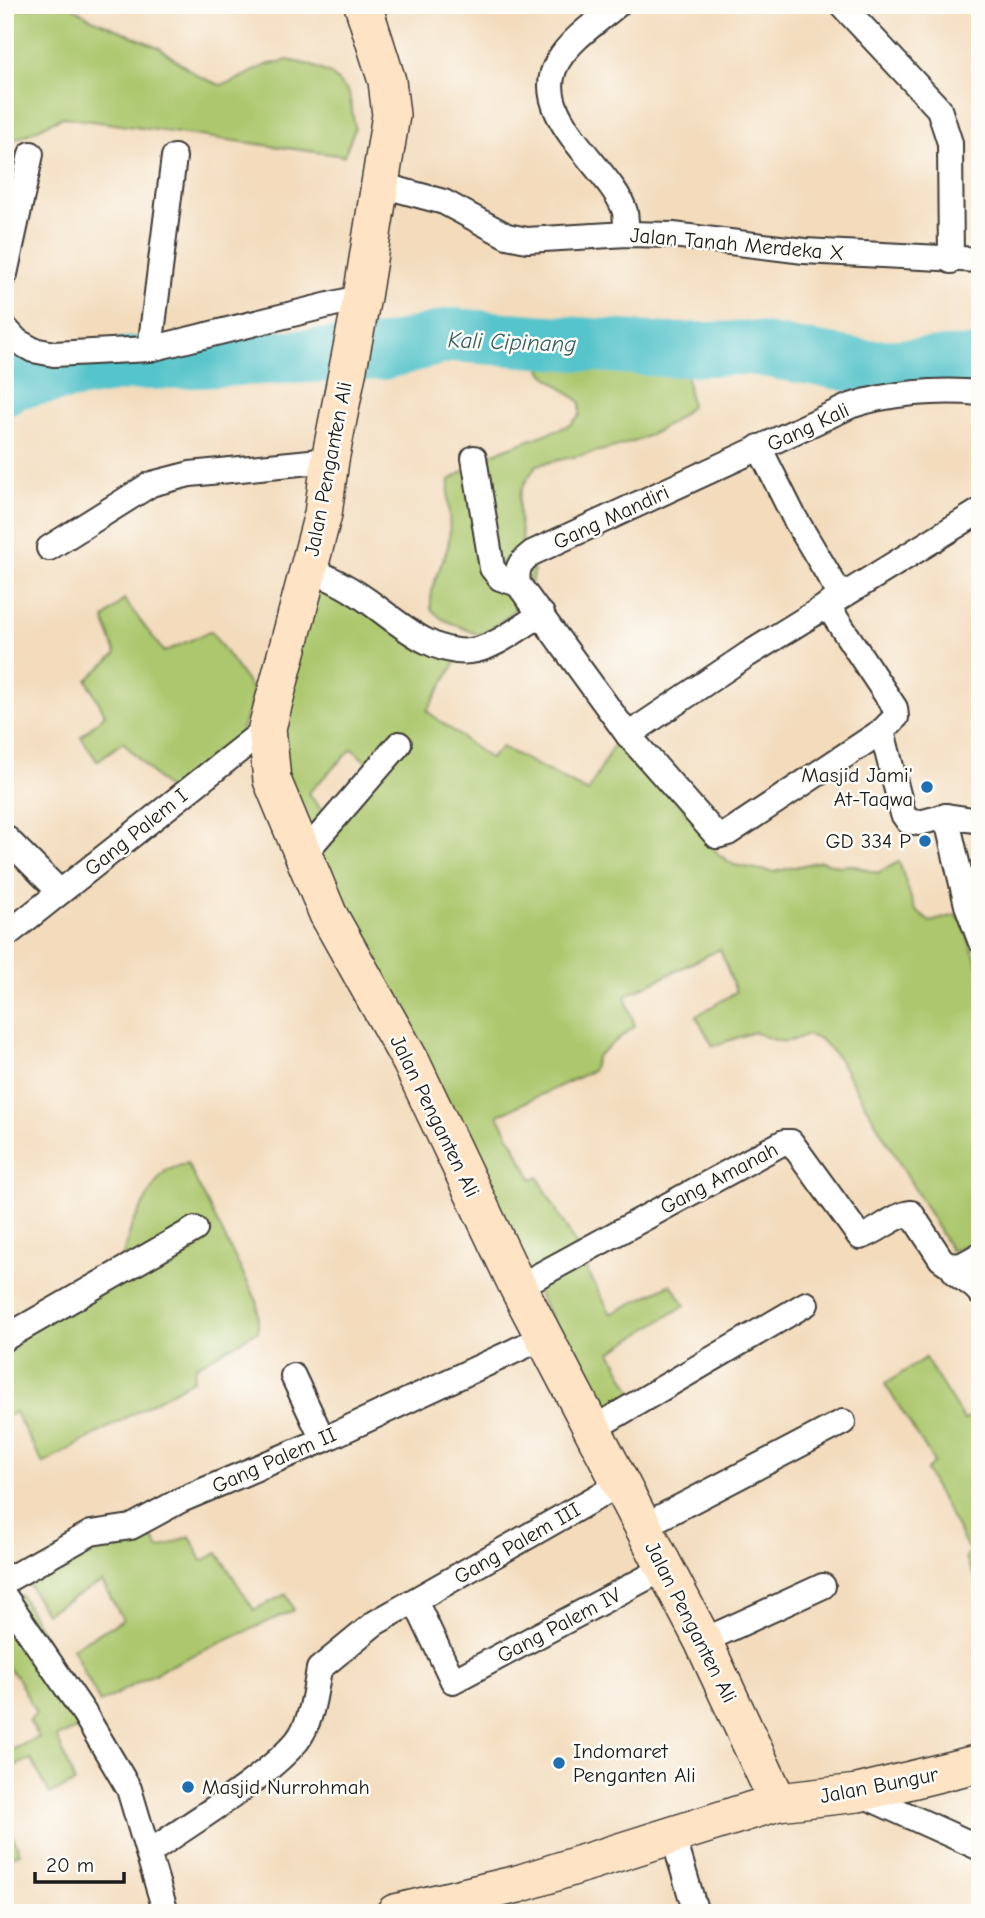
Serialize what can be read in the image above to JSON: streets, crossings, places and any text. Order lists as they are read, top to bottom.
{
  "streets": {
    "street": [
      "Jalan Tanah Merdeka X",
      "Gang Kali",
      "Jalan Penganten Ali",
      "Gang Mandiri",
      "Gang Palem I",
      "Gang Amanah",
      "Gang Palem II",
      "Gang Palem III",
      "Gang Palem IV",
      "Jalan Bungur"
    ]
  },
  "crossings": [
    ["Jalan Tanah Merdeka X", "Jalan Penganten Ali"],
    ["Gang Kali", "Gang Mandiri"],
    ["Jalan Penganten Ali", "Gang Palem I"],
    ["Jalan Penganten Ali", "Gang Amanah"],
    ["Jalan Penganten Ali", "Gang Palem II"],
    ["Jalan Penganten Ali", "Gang Palem III"],
    ["Jalan Penganten Ali", "Gang Palem IV"],
    ["Jalan Penganten Ali", "Jalan Bungur"],
    ["Gang Palem III", "Gang Palem IV"]
  ],
  "water": ["Kali Cipinang"],
  "places": [
    "Masjid Jami' At-Taqwa",
    "GD 334 P",
    "Indomaret Penganten Ali",
    "Masjid Nurrohmah"
  ],
  "scale_bar": "20 m"
}
